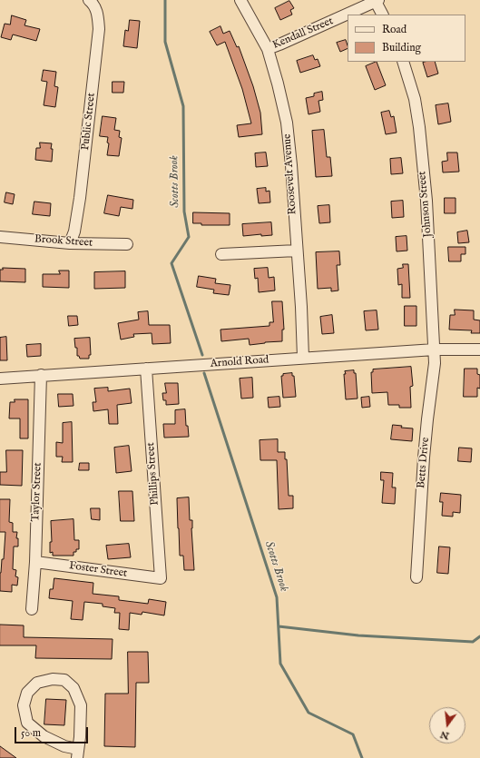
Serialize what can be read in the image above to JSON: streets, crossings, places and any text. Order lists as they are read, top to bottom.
{
  "streets": {
    "street": [
      "Kendall Street",
      "Public Street",
      "Roosevelt Avenue",
      "Johnson Street",
      "Brook Street",
      "Arnold Road",
      "Betts Drive",
      "Phillips Street",
      "Taylor Street",
      "Foster Street"
    ]
  },
  "crossings": [
    ["Kendall Street", "Roosevelt Avenue"],
    ["Public Street", "Brook Street"],
    ["Roosevelt Avenue", "Arnold Road"],
    ["Johnson Street", "Arnold Road"],
    ["Johnson Street", "Betts Drive"],
    ["Arnold Road", "Betts Drive"],
    ["Arnold Road", "Phillips Street"],
    ["Arnold Road", "Taylor Street"],
    ["Phillips Street", "Foster Street"],
    ["Taylor Street", "Foster Street"]
  ],
  "water": ["Scotts Brook"],
  "legend": ["Road", "Building"],
  "scale_bar": "50 m",
  "north": "bottom"
}
